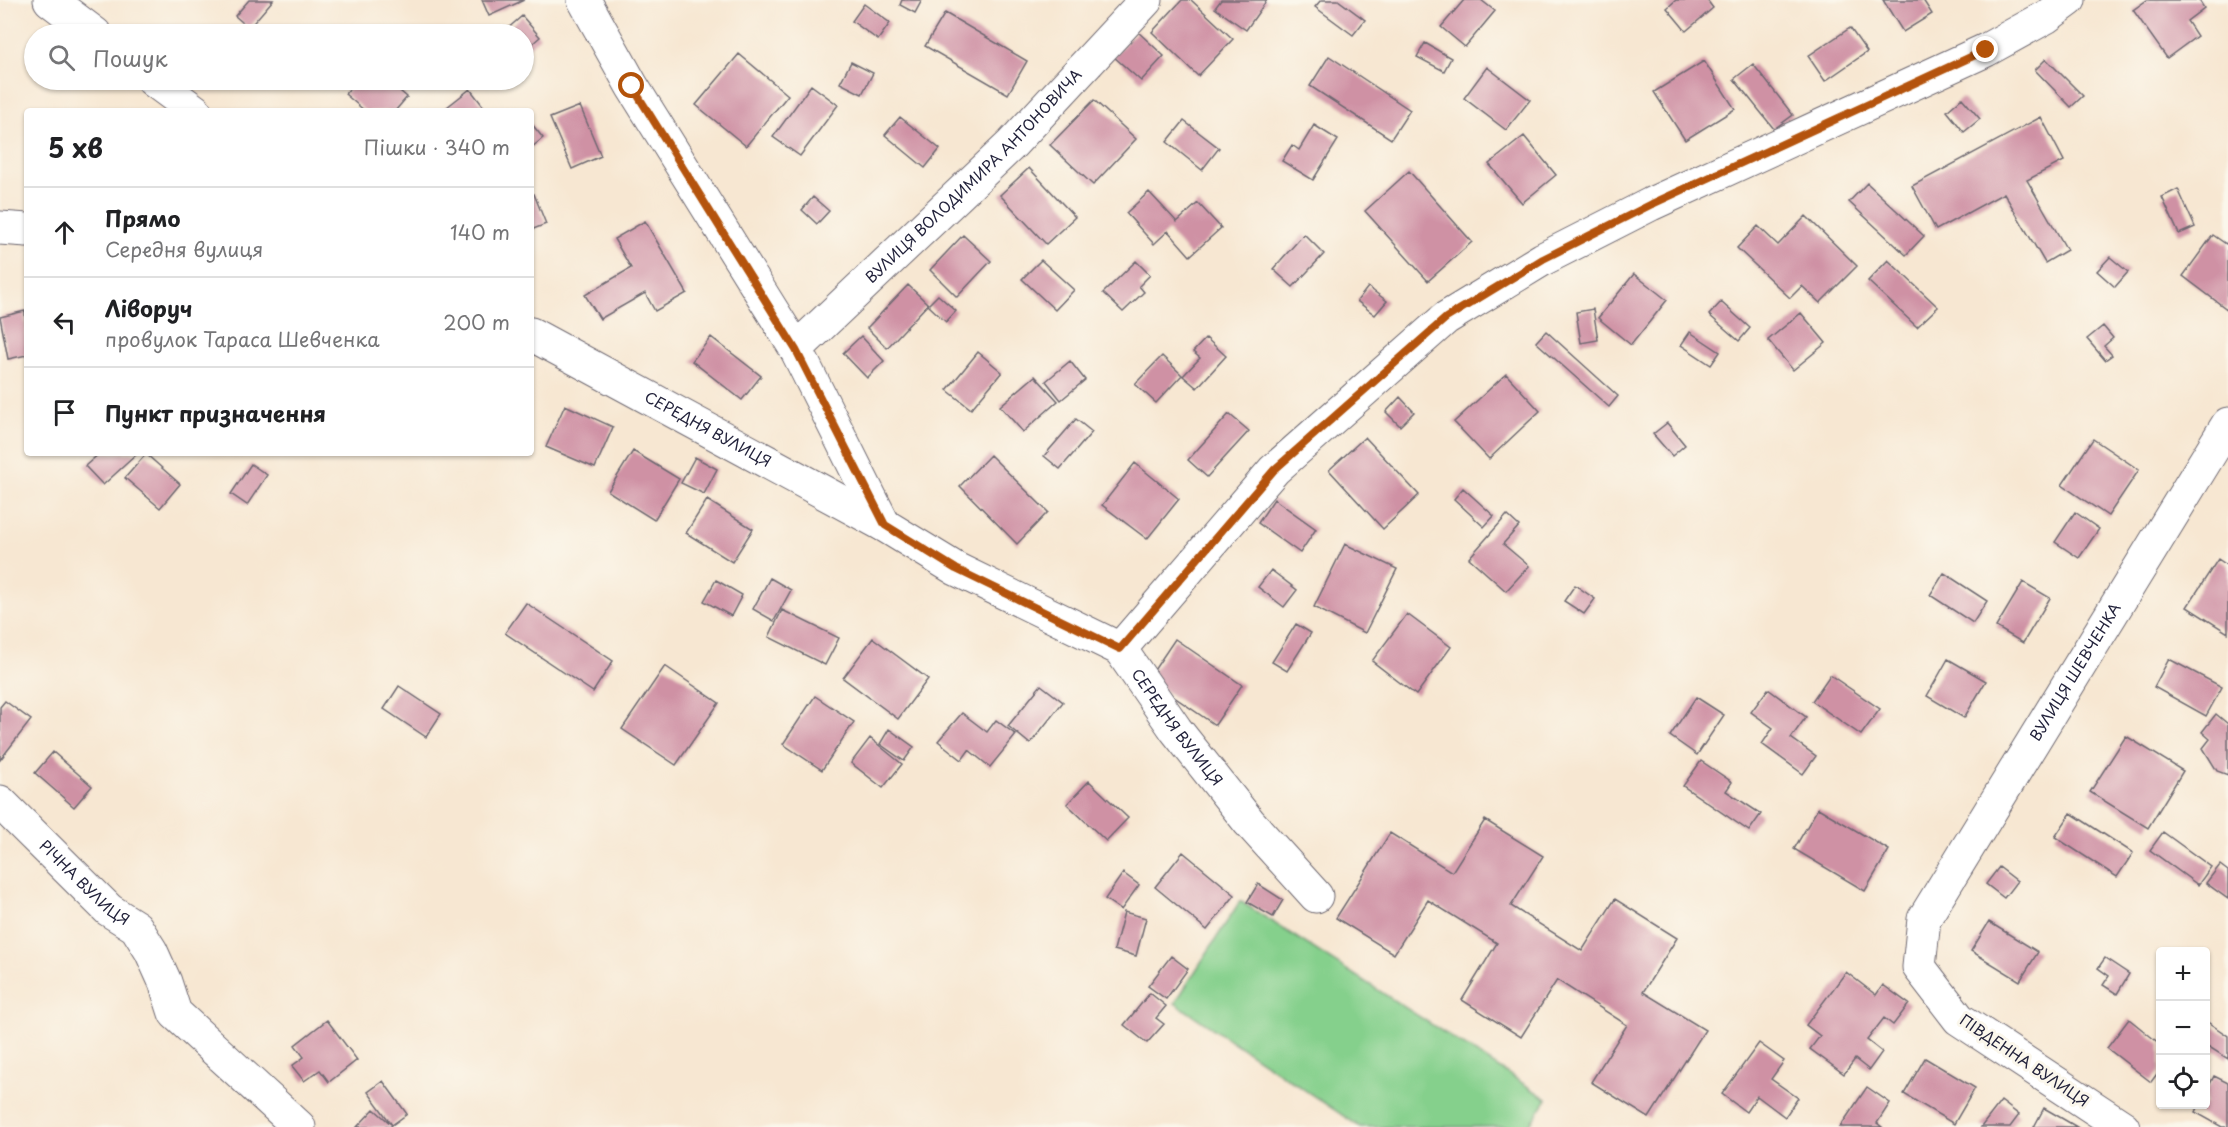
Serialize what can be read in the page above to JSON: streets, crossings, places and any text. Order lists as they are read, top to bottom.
{
  "streets": {
    "street": [
      "ВУЛИЦЯ ВОЛОДИМИРА АНТОНОВИЧА",
      "СЕРЕДНЯ ВУЛИЦЯ",
      "ВУЛИЦЯ ШЕВЧЕНКА",
      "РІЧНА ВУЛИЦЯ",
      "ПІВДЕННА ВУЛИЦЯ"
    ]
  },
  "crossings": [
    ["ВУЛИЦЯ ШЕВЧЕНКА", "ПІВДЕННА ВУЛИЦЯ"]
  ],
  "page": {
    "search": "Пошук",
    "heading": ["5 хв", "Пішки · 340 m"],
    "list": [
      ["Прямо", "Середня вулиця", "140 m"],
      ["Ліворуч", "провулок Тараса Шевченка", "200 m"],
      "Пункт призначення"
    ],
    "map_buttons": ["+", "−"]
  }
}
